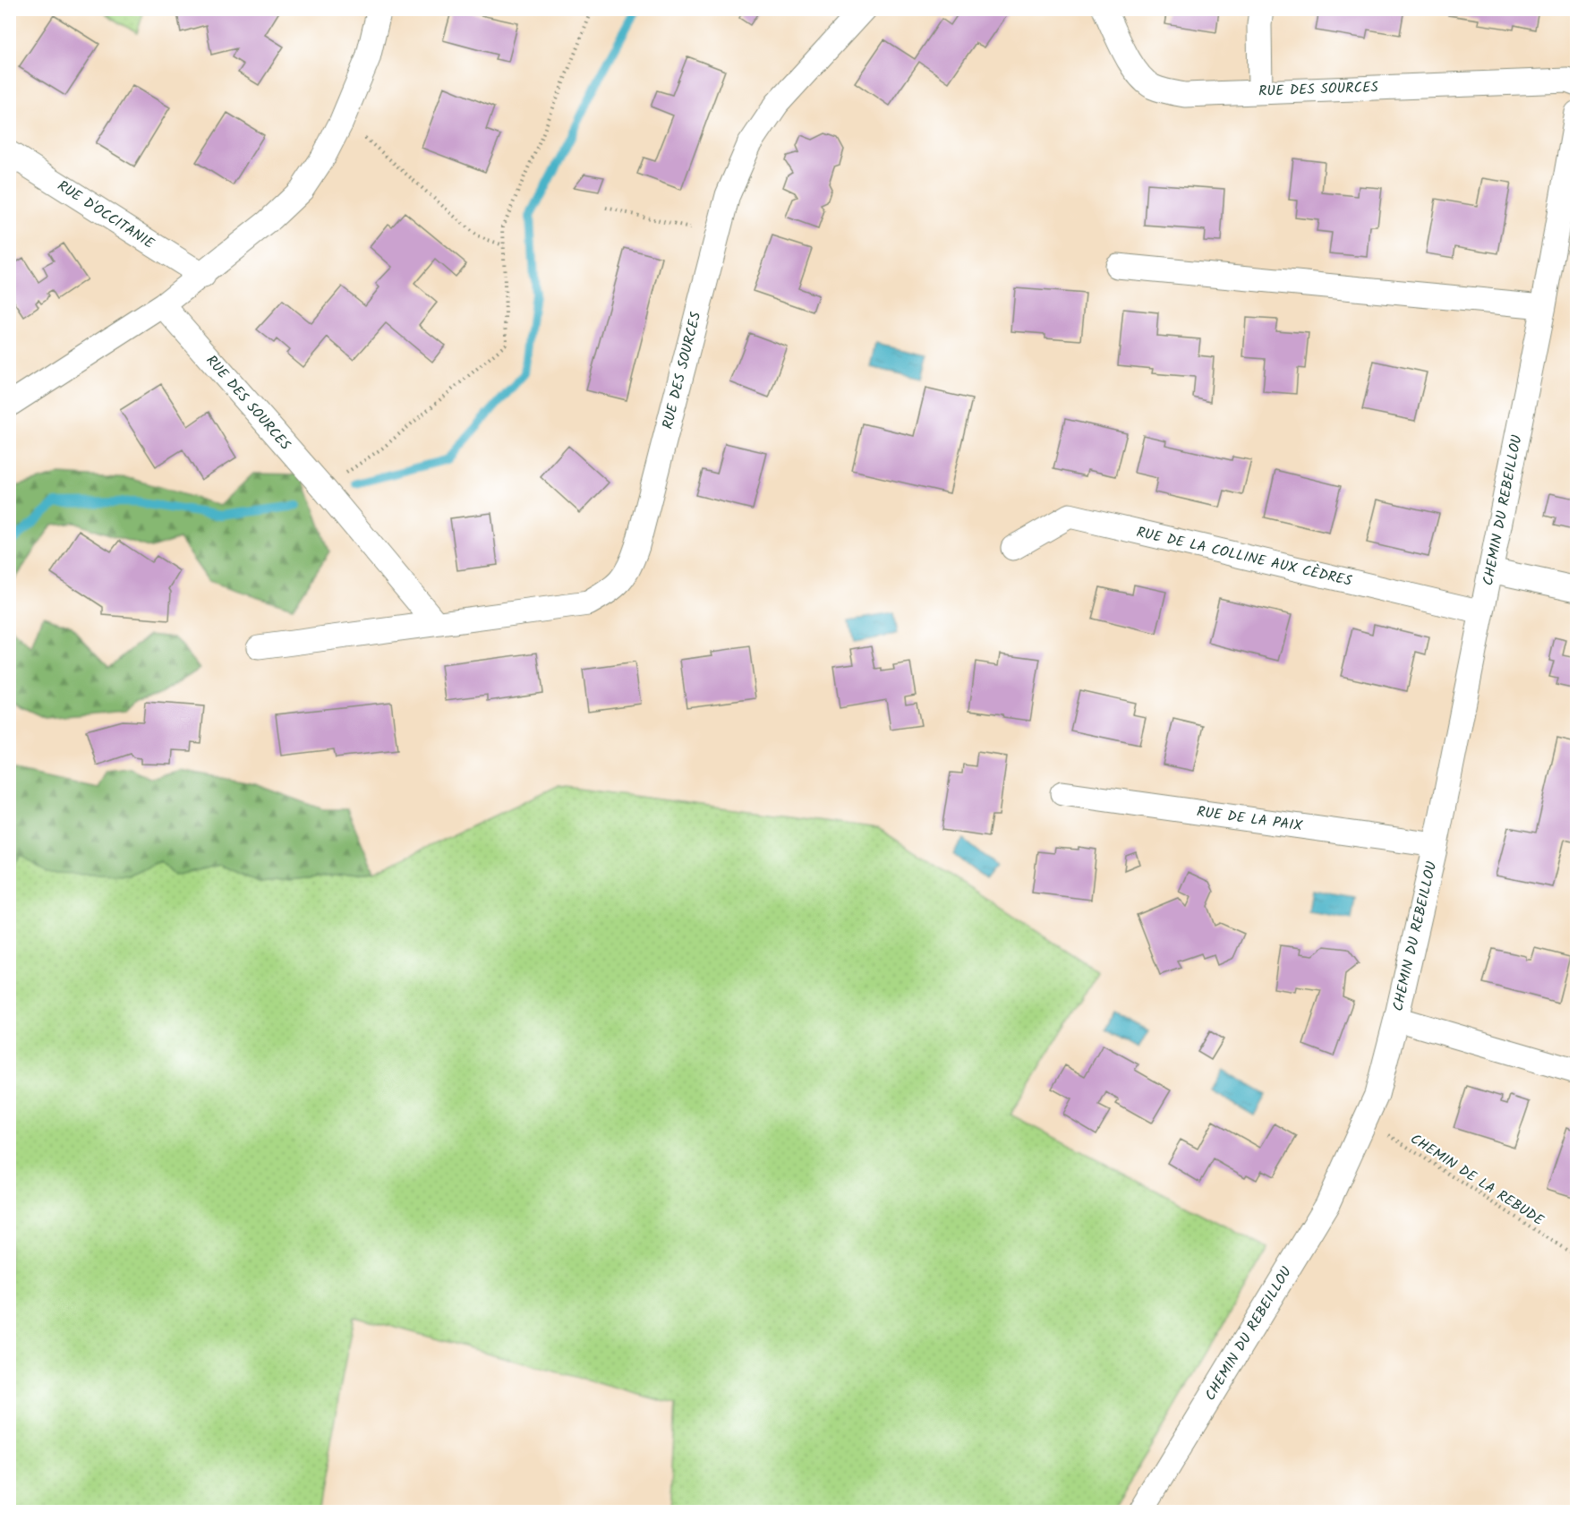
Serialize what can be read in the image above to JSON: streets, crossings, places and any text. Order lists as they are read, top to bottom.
{
  "streets": {
    "street": [
      "RUE DES SOURCES",
      "RUE D'OCCITANIE",
      "CHEMIN DU REBEILLOU",
      "RUE DE LA COLLINE AUX CÈDRES",
      "RUE DE LA PAIX"
    ],
    "path": ["CHEMIN DE LA REBUDE"]
  },
  "crossings": [
    ["CHEMIN DU REBEILLOU", "RUE DE LA COLLINE AUX CÈDRES"],
    ["CHEMIN DU REBEILLOU", "RUE DE LA PAIX"],
    ["CHEMIN DU REBEILLOU", "CHEMIN DE LA REBUDE"]
  ]
}
